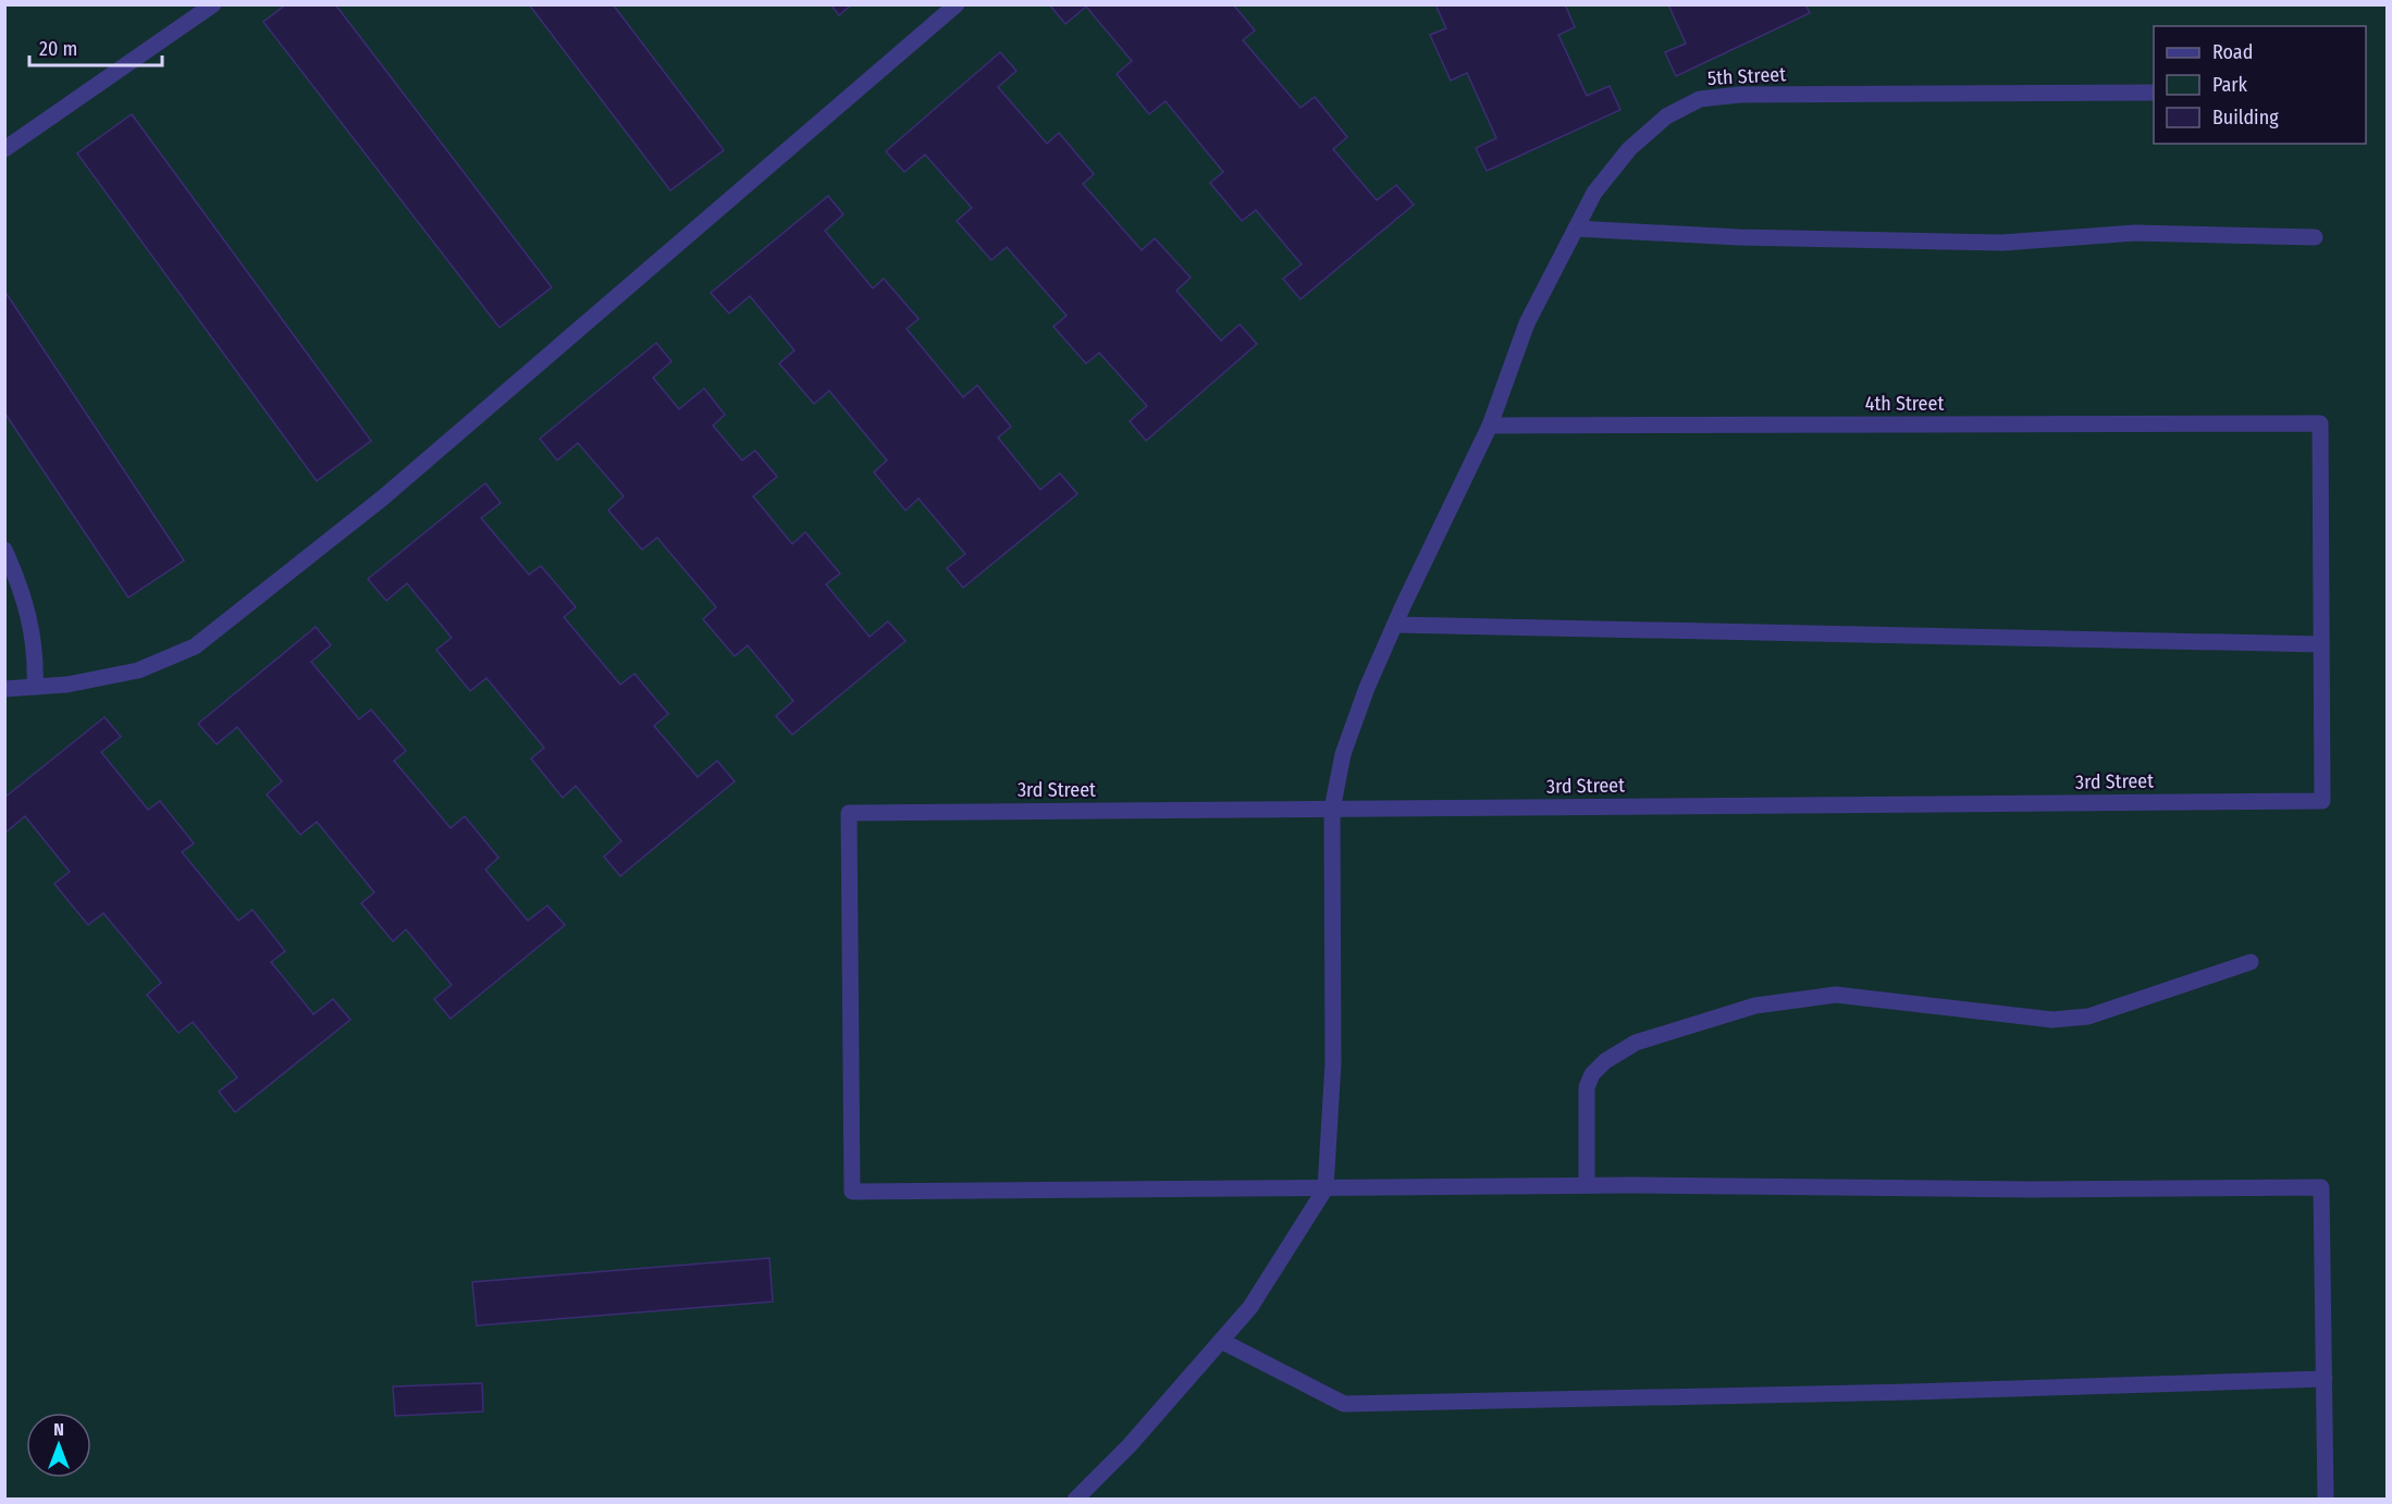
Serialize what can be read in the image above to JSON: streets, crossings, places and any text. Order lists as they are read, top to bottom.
{
  "streets": {
    "street": ["5th Street", "4th Street", "3rd Street"]
  },
  "crossings": [
    ["5th Street", "4th Street"],
    ["5th Street", "3rd Street"],
    ["4th Street", "3rd Street"]
  ],
  "legend": ["Road", "Park", "Building"],
  "scale_bar": "20 m",
  "north": "top"
}
